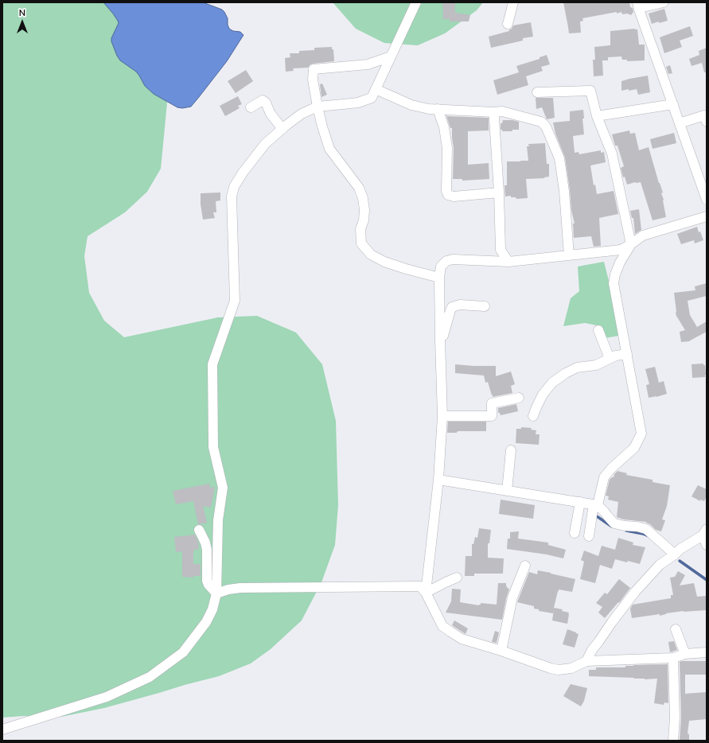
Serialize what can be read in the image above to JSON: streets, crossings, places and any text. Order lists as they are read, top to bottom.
{
  "north": "top"
}
